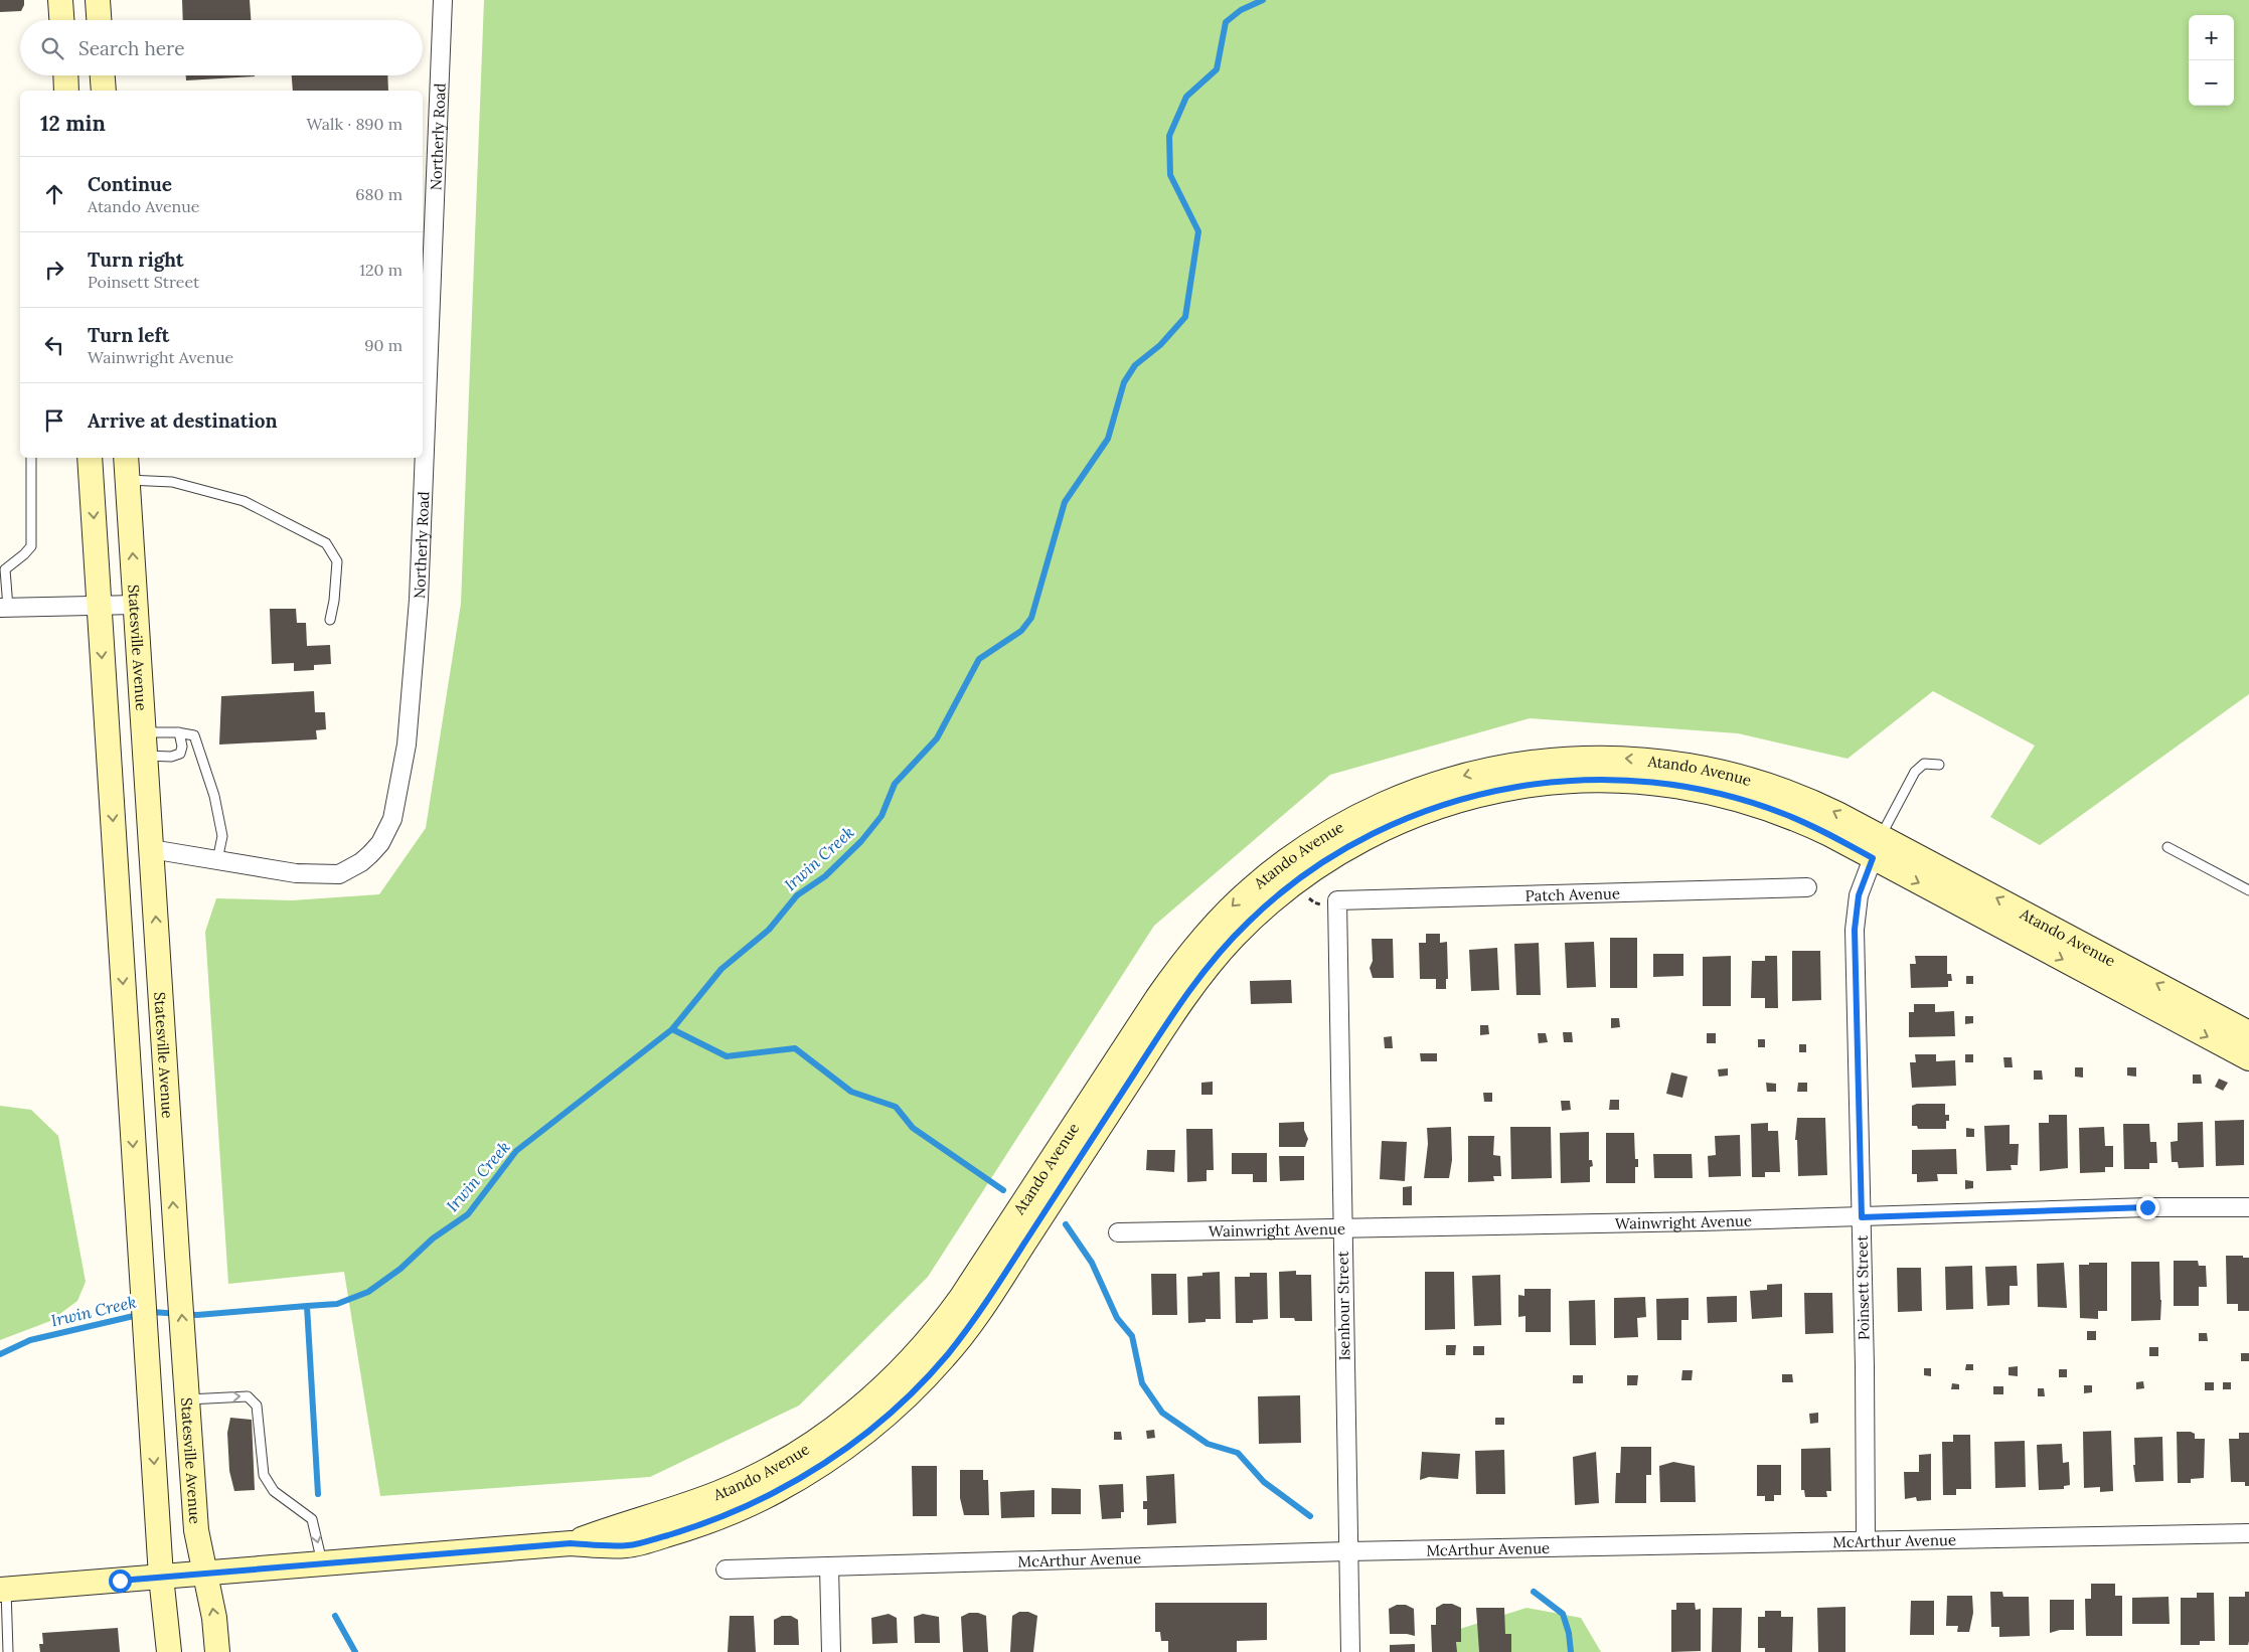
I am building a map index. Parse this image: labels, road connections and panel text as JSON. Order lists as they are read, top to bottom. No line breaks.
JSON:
{"streets":{"main road":["Statesville Avenue","Atando Avenue"],"street":["Northerly Road","Patch Avenue","Wainwright Avenue","Poinsett Street","Isenhour Street","McArthur Avenue"]},"crossings":[["Northerly Road","Statesville Avenue"],["Statesville Avenue","Atando Avenue"],["Atando Avenue","Poinsett Street"],["Patch Avenue","Isenhour Street"],["Wainwright Avenue","Poinsett Street"],["Wainwright Avenue","Isenhour Street"],["Poinsett Street","McArthur Avenue"],["Isenhour Street","McArthur Avenue"]],"water":["Irwin Creek"],"page":{"map_buttons":["+","−"],"search":"Search here","heading":["12 min","Walk · 890 m"],"list":[["Continue","Atando Avenue","680 m"],["Turn right","Poinsett Street","120 m"],["Turn left","Wainwright Avenue","90 m"],"Arrive at destination"]}}
